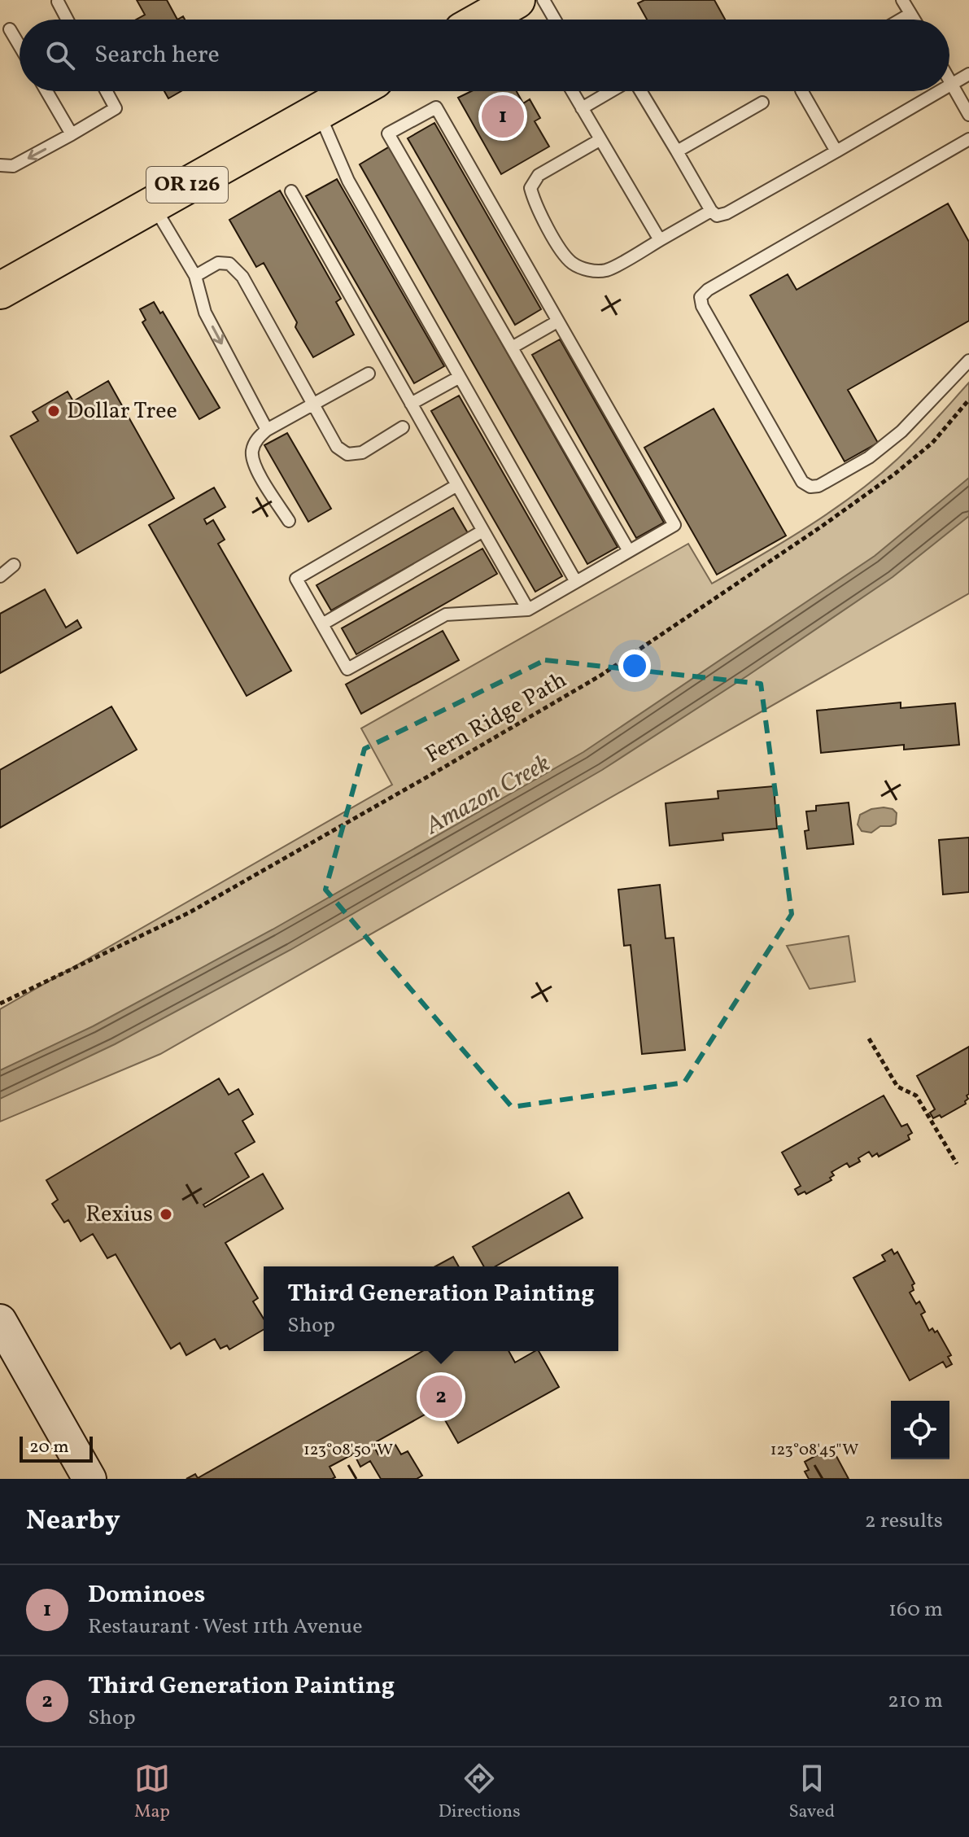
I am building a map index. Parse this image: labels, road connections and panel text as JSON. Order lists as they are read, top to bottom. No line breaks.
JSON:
{"streets":{"main road":["OR 126"],"path":["Fern Ridge Path"]},"water":["Amazon Creek"],"places":["Dollar Tree","Rexius"],"scale_bar":"20 m","page":{"search":"Search here","pins":["1","2"],"popup":["Third Generation Painting","Shop"],"scale":"20 m","heading":["Nearby","2 results"],"list":[{"mark":"1","name":"Dominoes","note":"Restaurant · West 11th Avenue","value":"160 m"},{"mark":"2","name":"Third Generation Painting","note":"Shop","value":"210 m"}],"nav":["Map","Directions","Saved"]},"coordinates":["123°08'50\"W","123°08'45\"W"]}
